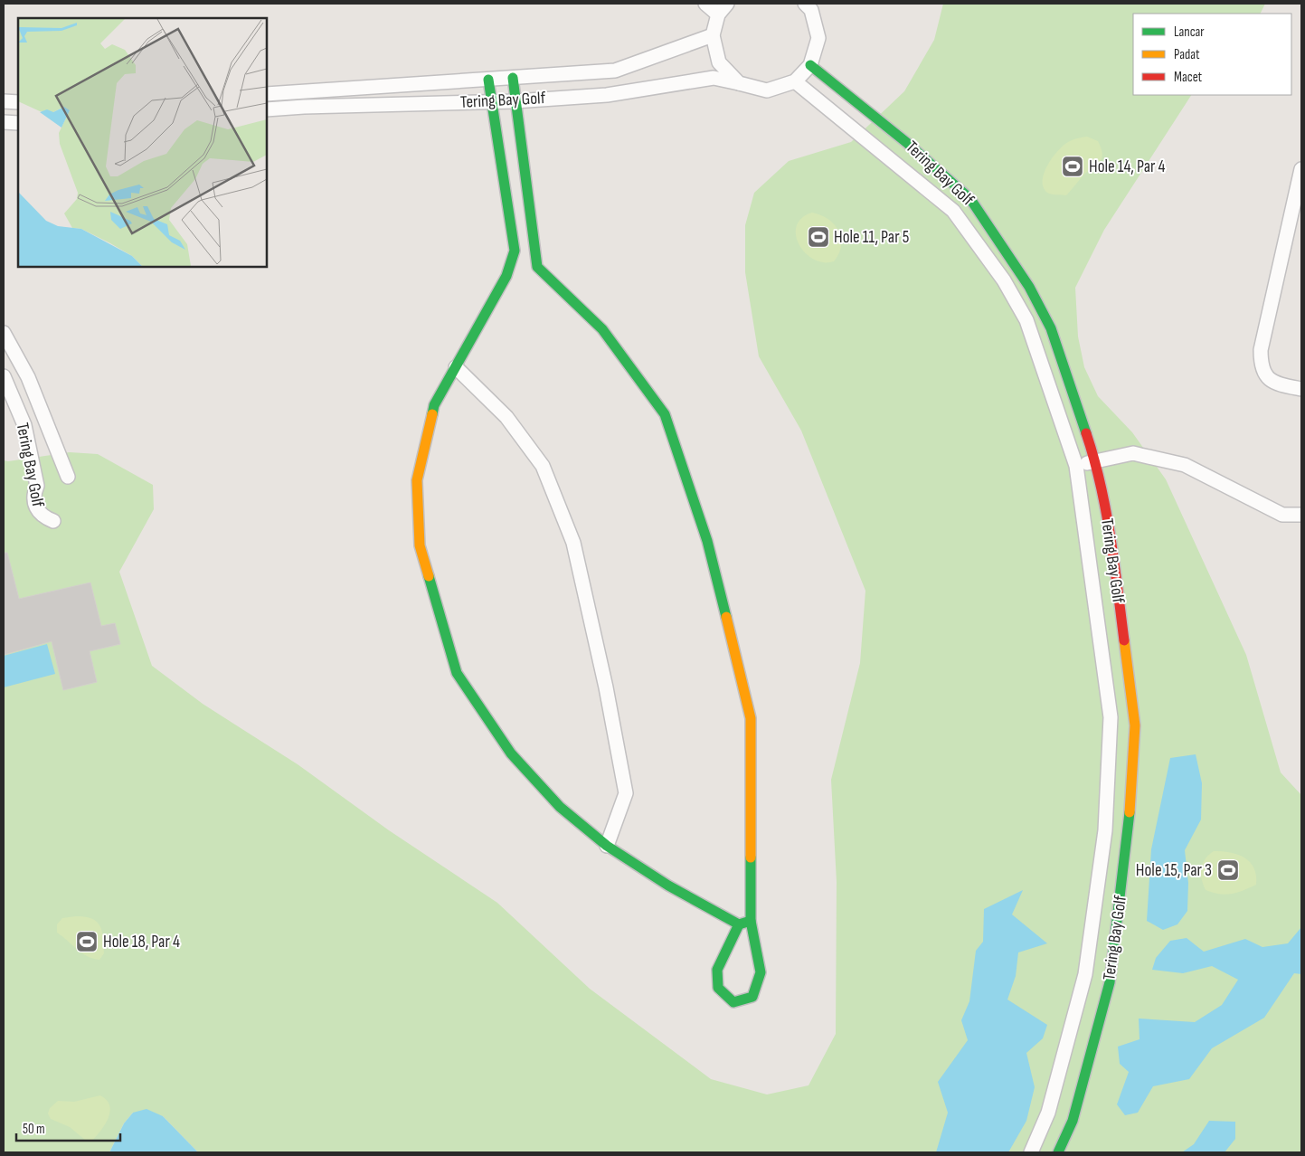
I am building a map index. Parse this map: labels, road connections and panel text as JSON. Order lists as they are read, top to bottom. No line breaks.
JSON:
{"streets":{"street":["Tering Bay Golf"]},"places":{"sports":["Hole 14, Par 4","Hole 11, Par 5","Hole 15, Par 3","Hole 18, Par 4"]},"legend":["Lancar","Padat","Macet"],"scale_bar":"50 m"}
